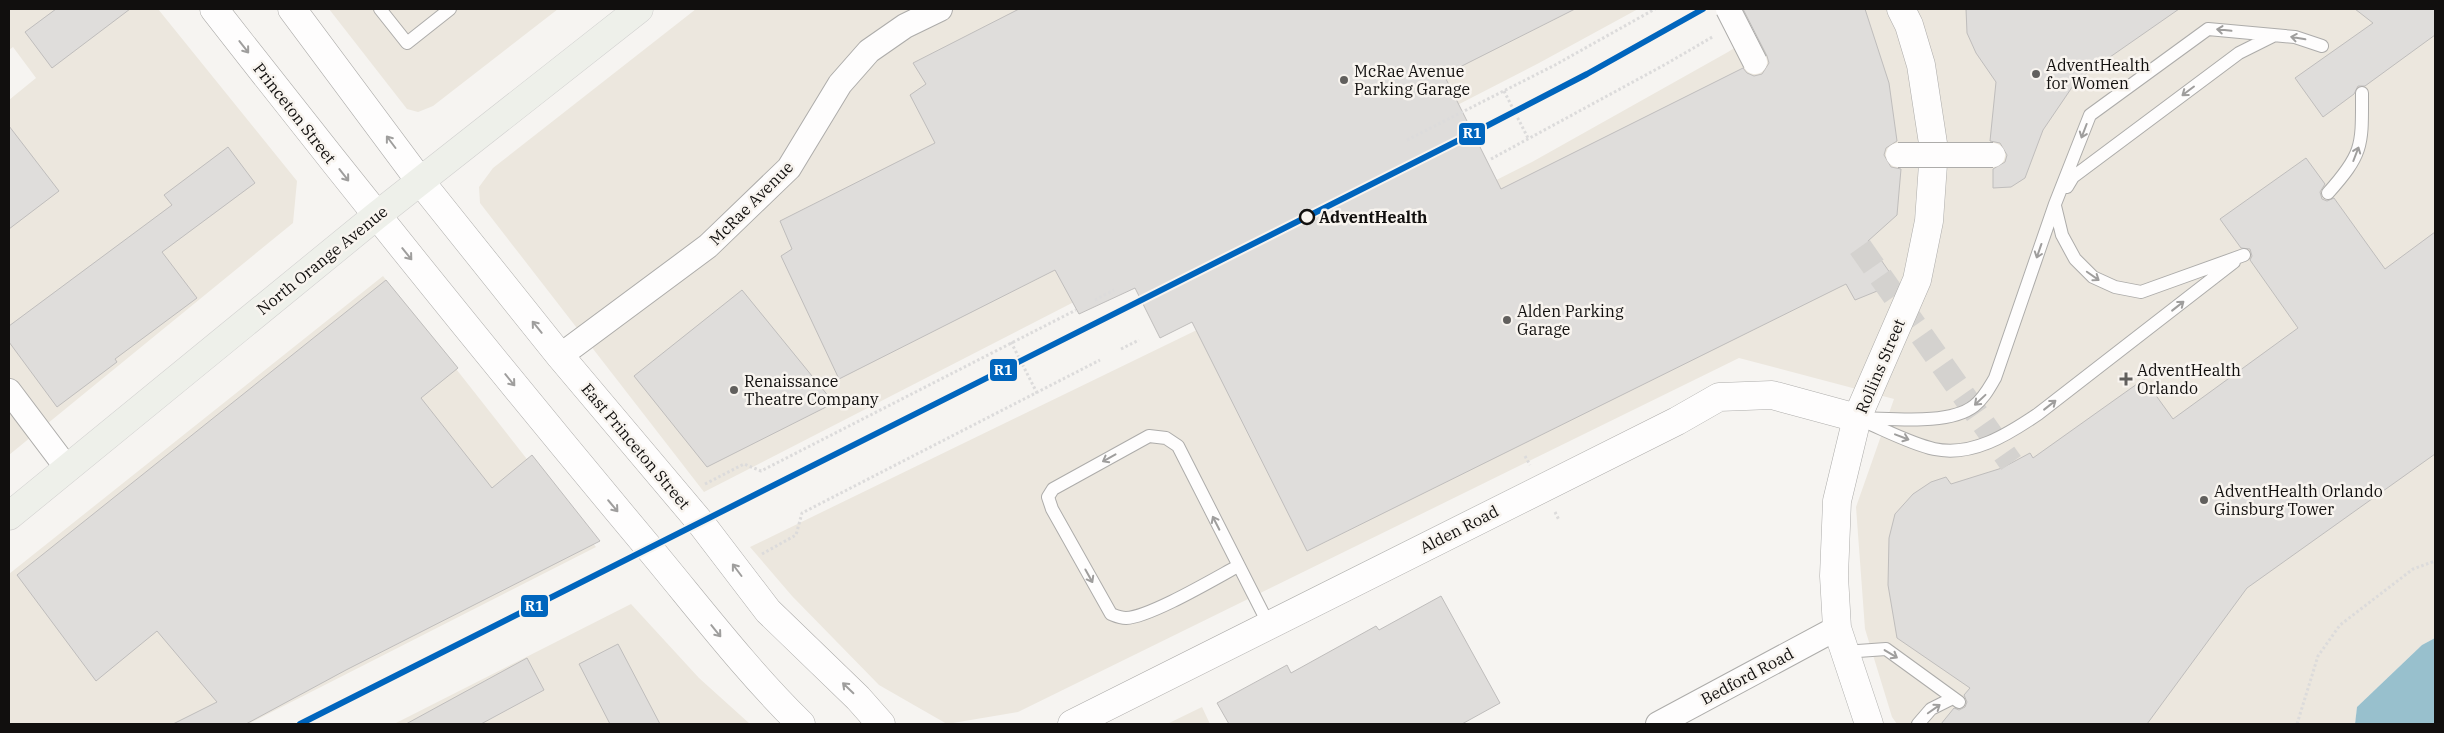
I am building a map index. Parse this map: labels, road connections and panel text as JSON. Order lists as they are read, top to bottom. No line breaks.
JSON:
{"streets":{"main road":["Princeton Street","North Orange Avenue","Rollins Street","East Princeton Street","Alden Road"],"street":["McRae Avenue","Bedford Road"]},"crossings":[["Princeton Street","North Orange Avenue"],["McRae Avenue","East Princeton Street"],["North Orange Avenue","East Princeton Street"],["Rollins Street","Alden Road"],["Rollins Street","Bedford Road"]],"places":{"other":["AdventHealth for Women","McRae Avenue Parking Garage","AdventHealth","Alden Parking Garage","Renaissance Theatre Company","AdventHealth Orlando Ginsburg Tower"],"health":["AdventHealth Orlando"]},"lines":["transit line R1"]}
